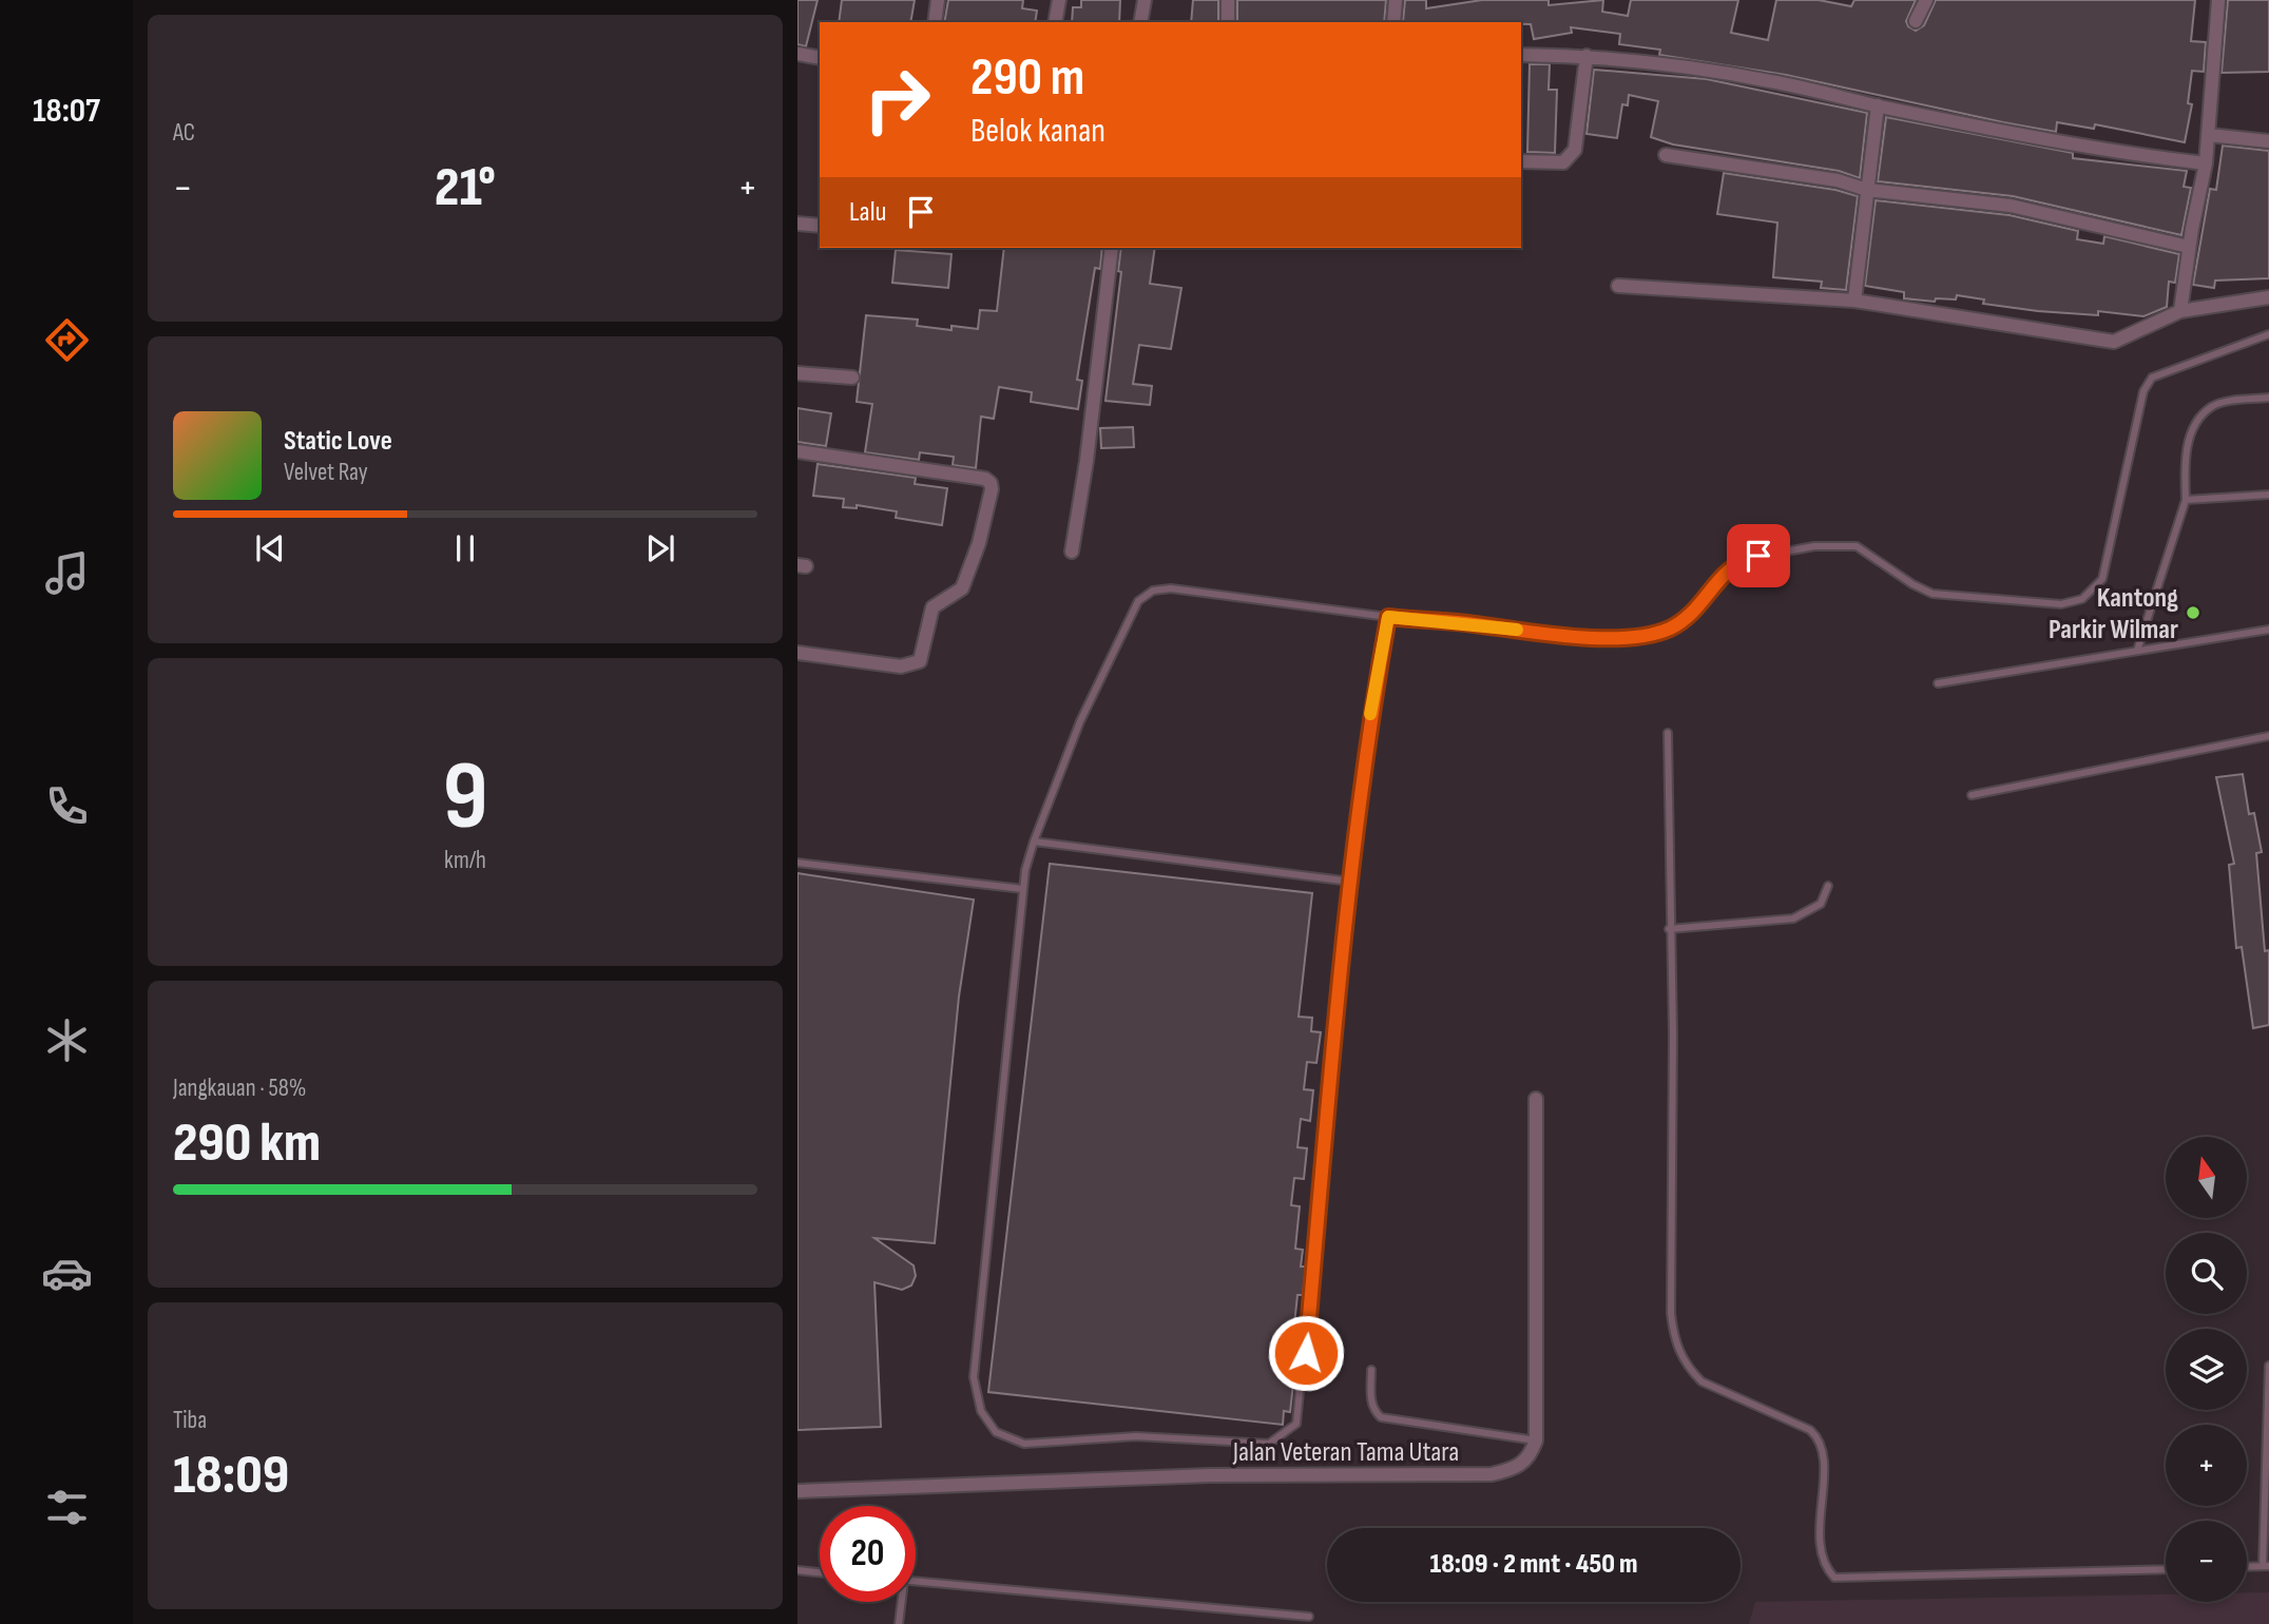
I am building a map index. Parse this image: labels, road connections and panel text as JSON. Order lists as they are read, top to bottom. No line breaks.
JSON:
{"streets":{"street":["Jalan Veteran Tama Utara"]},"places":["Kantong Parkir Wilmar"],"north":"top","page":{"tabs":"18:07","tile":["AC",["9","km/h"],["Jangkauan · 58%","290 km"],["Tiba","18:09"]],"turn":["290 m","Belok kanan"],"heat":["−","21°","+"],"then":"Lalu","song":["Static Love","Velvet Ray"],"map_buttons":["+","−"],"limit":"20","trip":"18:09 · 2 mnt · 450 m"}}
